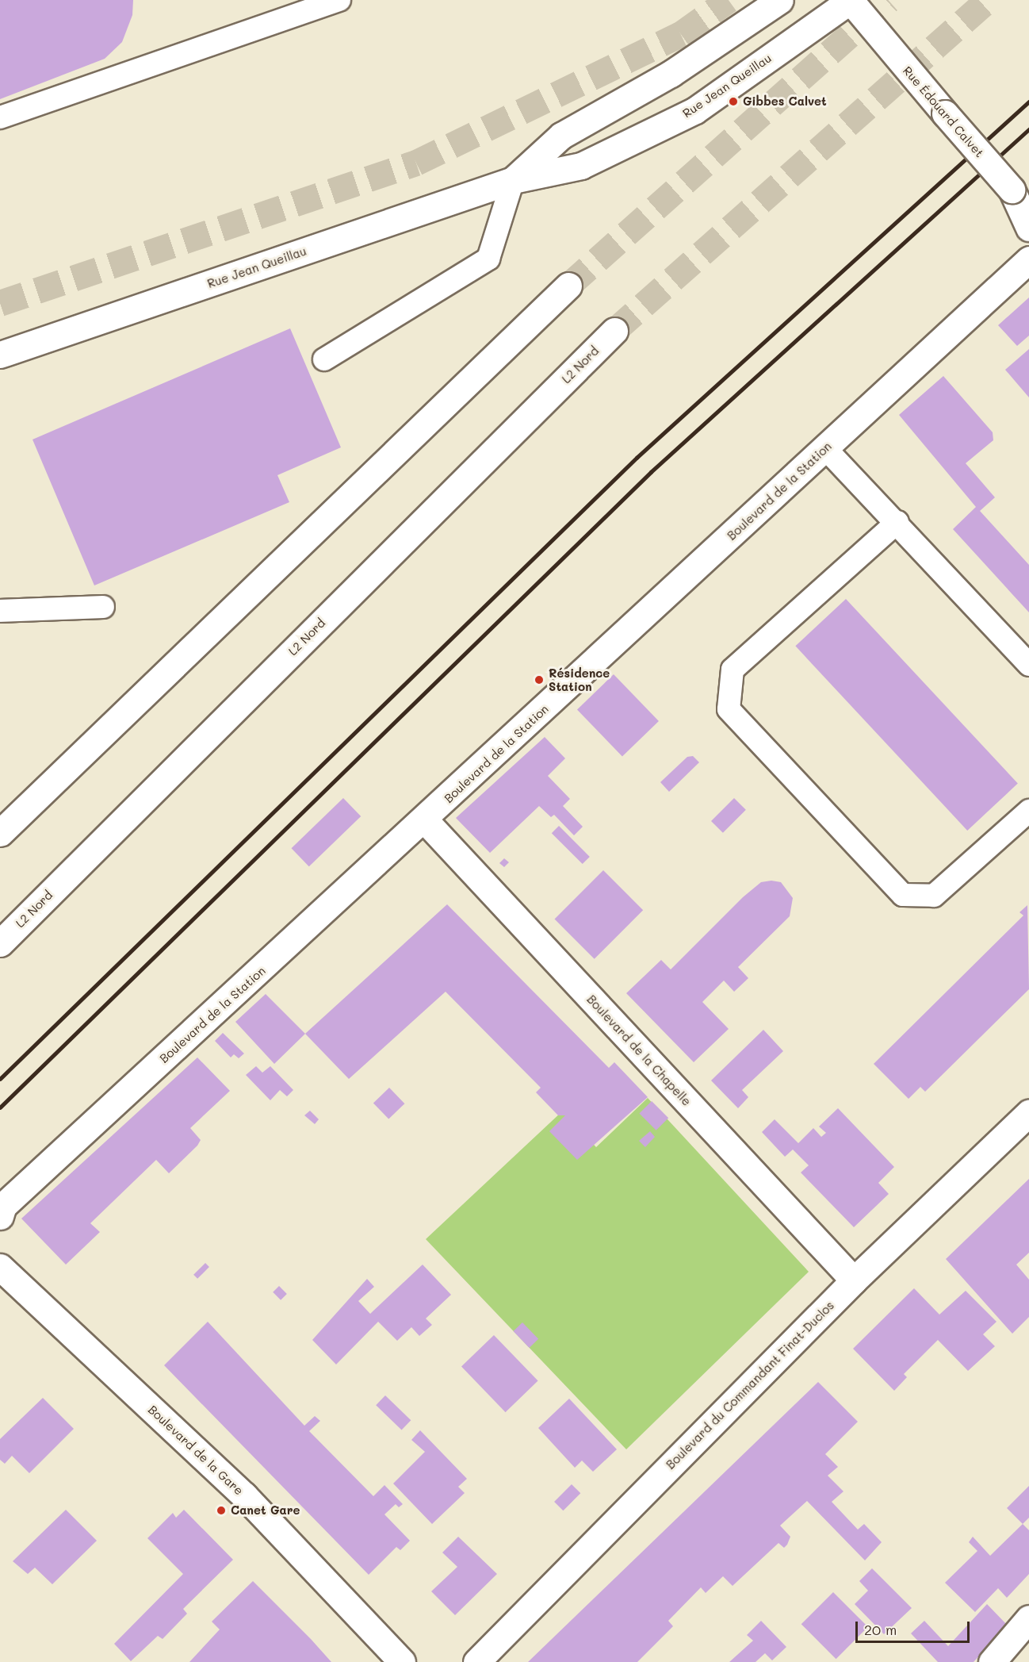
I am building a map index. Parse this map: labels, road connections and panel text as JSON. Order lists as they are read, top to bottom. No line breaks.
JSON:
{"streets":{"main road":["Rue Jean Queillau","Rue Édouard Calvet","L2 Nord","Boulevard de la Station","Boulevard de la Chapelle","Boulevard du Commandant Finat-Duclos","Boulevard de la Gare"]},"crossings":[["Rue Jean Queillau","Rue Édouard Calvet"],["Boulevard de la Station","Boulevard de la Chapelle"],["Boulevard de la Chapelle","Boulevard du Commandant Finat-Duclos"]],"places":["Gibbes Calvet","Résidence Station","Canet Gare"],"scale_bar":"20 m"}
